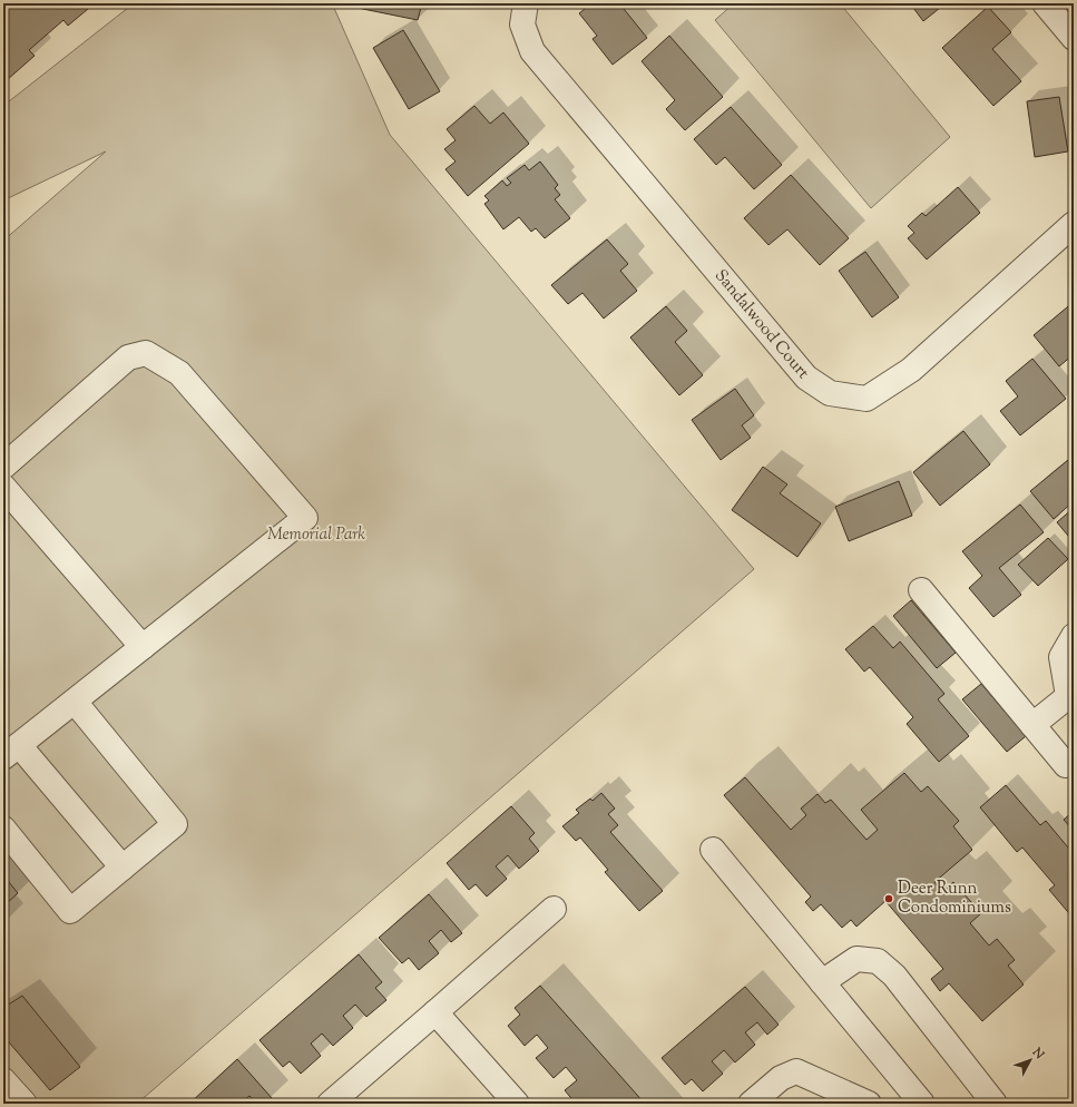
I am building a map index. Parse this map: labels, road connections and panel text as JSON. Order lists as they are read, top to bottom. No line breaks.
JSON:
{"streets":{"street":["Sandalwood Court"]},"parks":["Memorial Park"],"places":["Deer Runn Condominiums"],"north":"top right"}
